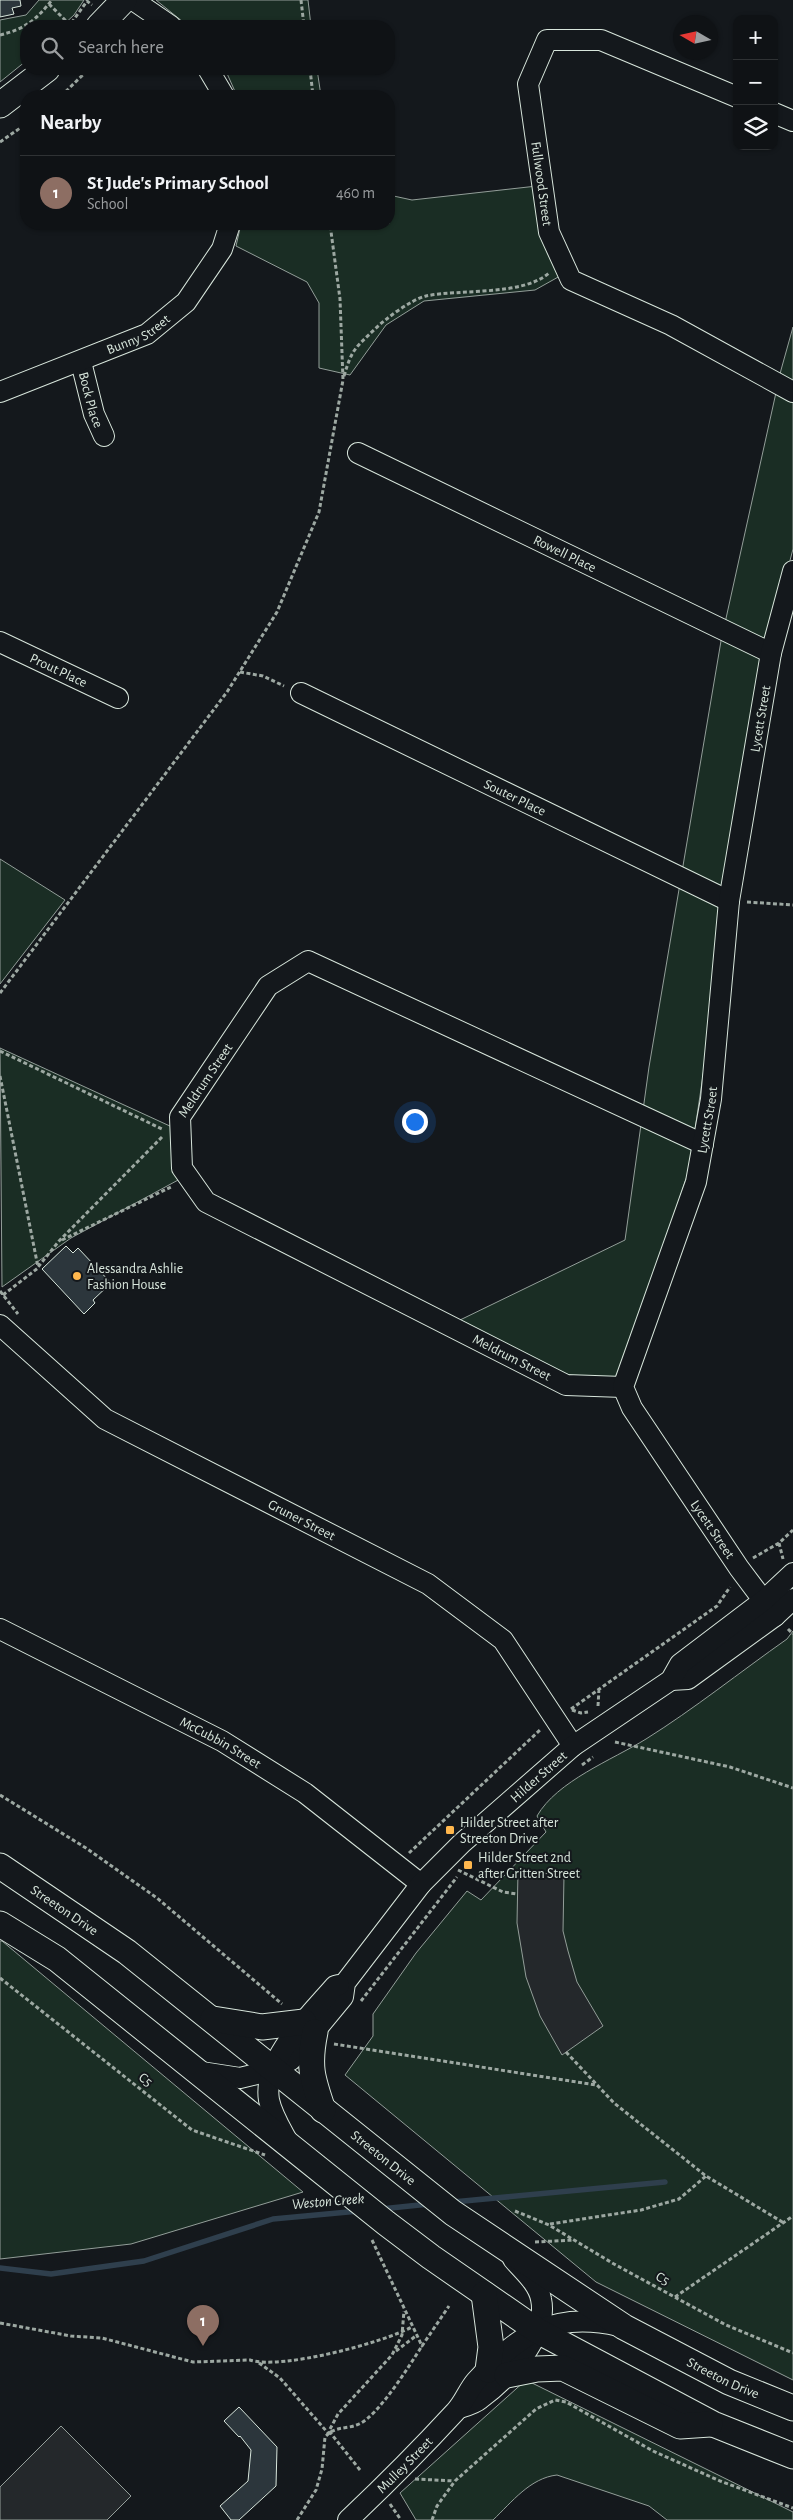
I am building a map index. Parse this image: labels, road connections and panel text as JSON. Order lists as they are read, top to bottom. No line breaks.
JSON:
{"streets":{"main road":["Streeton Drive"],"street":["Fullwood Street","Bunny Street","Bock Place","Rowell Place","Prout Place","Lycett Street","Souter Place","Meldrum Street","Gruner Street","McCubbin Street","Hilder Street","Mulley Street"],"path":["C5"]},"crossings":[["Bunny Street","Bock Place"],["Rowell Place","Lycett Street"],["Lycett Street","Souter Place"],["Lycett Street","Meldrum Street"],["Lycett Street","Hilder Street"],["Gruner Street","Hilder Street"],["McCubbin Street","Hilder Street"],["Hilder Street","Streeton Drive"],["Hilder Street","C5"],["Streeton Drive","Mulley Street"]],"water":["Weston Creek"],"places":{"other":["Alessandra Ashlie Fashion House"],"transit":["Hilder Street after Streeton Drive","Hilder Street 2nd after Gritten Street"]},"north":"left","page":{"map_buttons":["+","−"],"search":"Search here","heading":"Nearby","list":[{"mark":"1","name":"St Jude's Primary School","note":"School","value":"460 m"}],"pins":"1"}}
